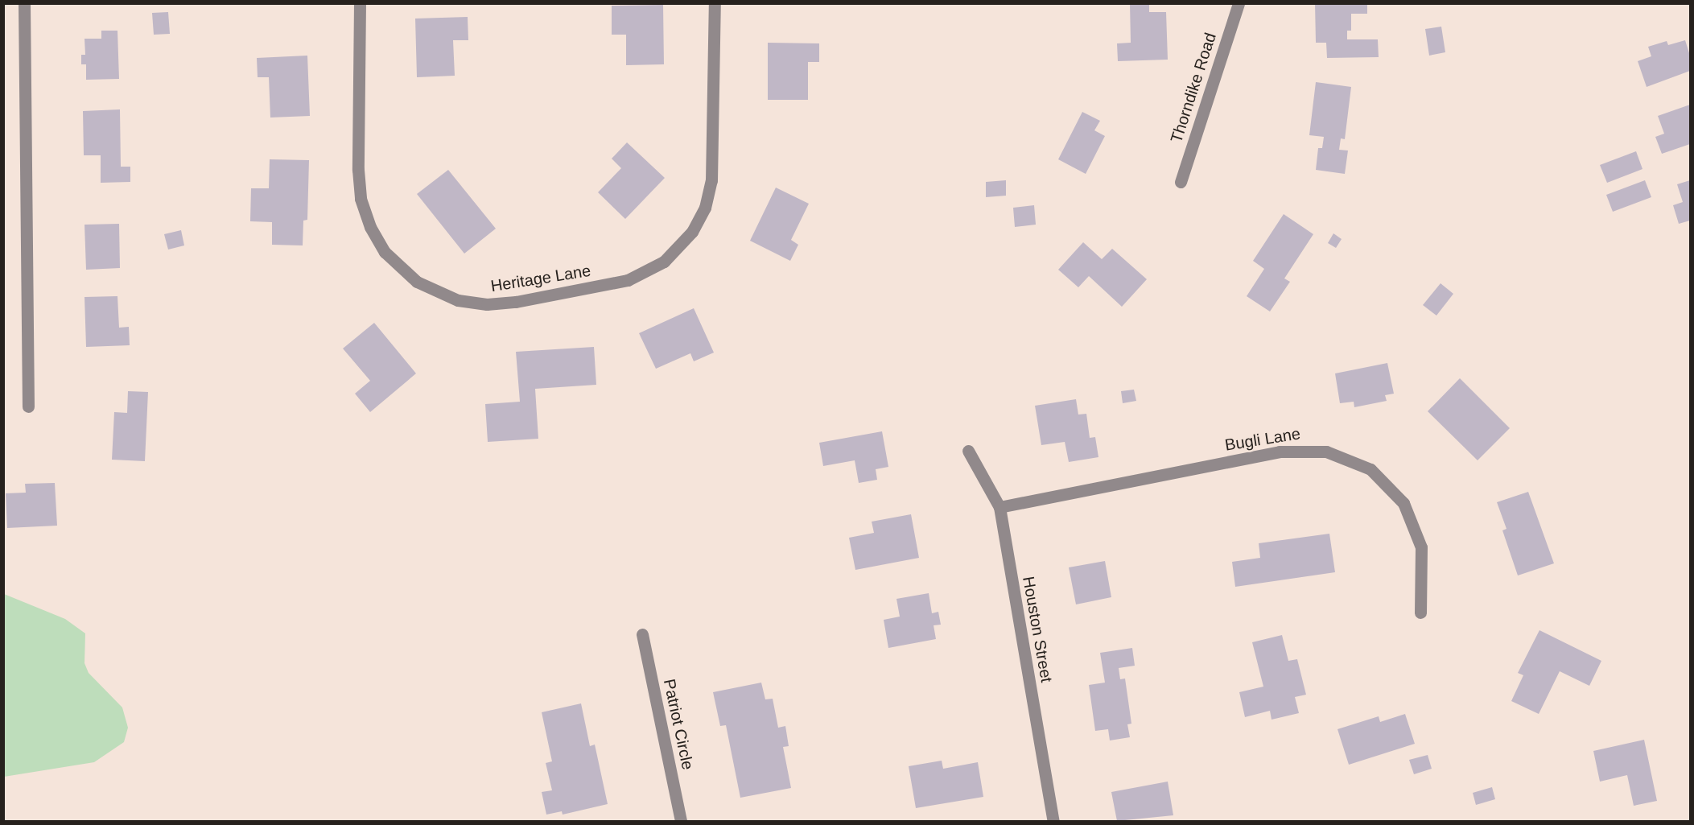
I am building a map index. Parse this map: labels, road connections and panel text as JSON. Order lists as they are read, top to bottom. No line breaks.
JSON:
{"streets":{"street":["Thorndike Road","Heritage Lane","Bugli Lane","Houston Street","Patriot Circle"]},"crossings":[["Bugli Lane","Houston Street"]]}
